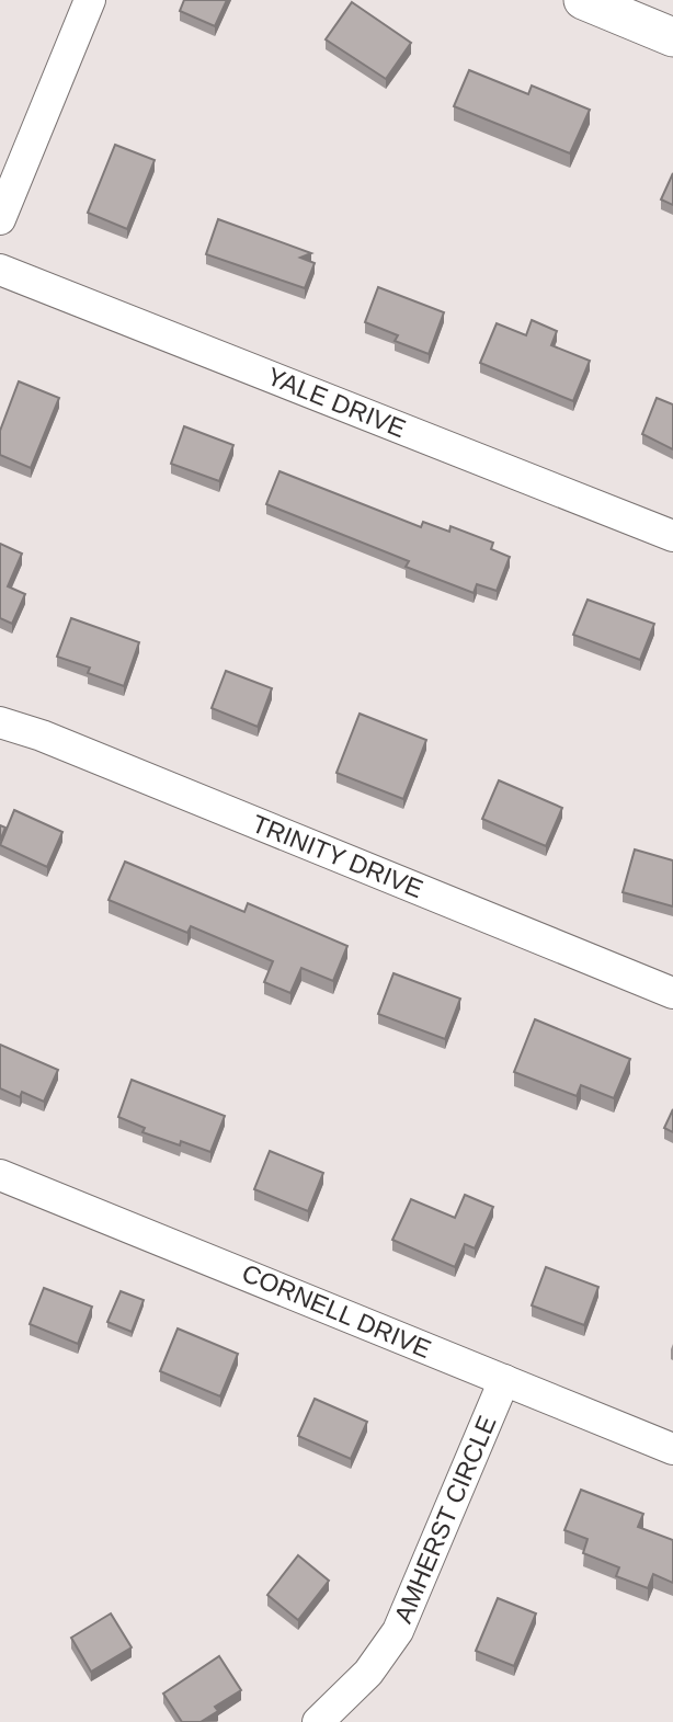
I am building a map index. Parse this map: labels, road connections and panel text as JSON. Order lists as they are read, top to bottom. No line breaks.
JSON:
{"streets":{"street":["YALE DRIVE","TRINITY DRIVE","CORNELL DRIVE","AMHERST CIRCLE"]},"crossings":[["CORNELL DRIVE","AMHERST CIRCLE"]]}
